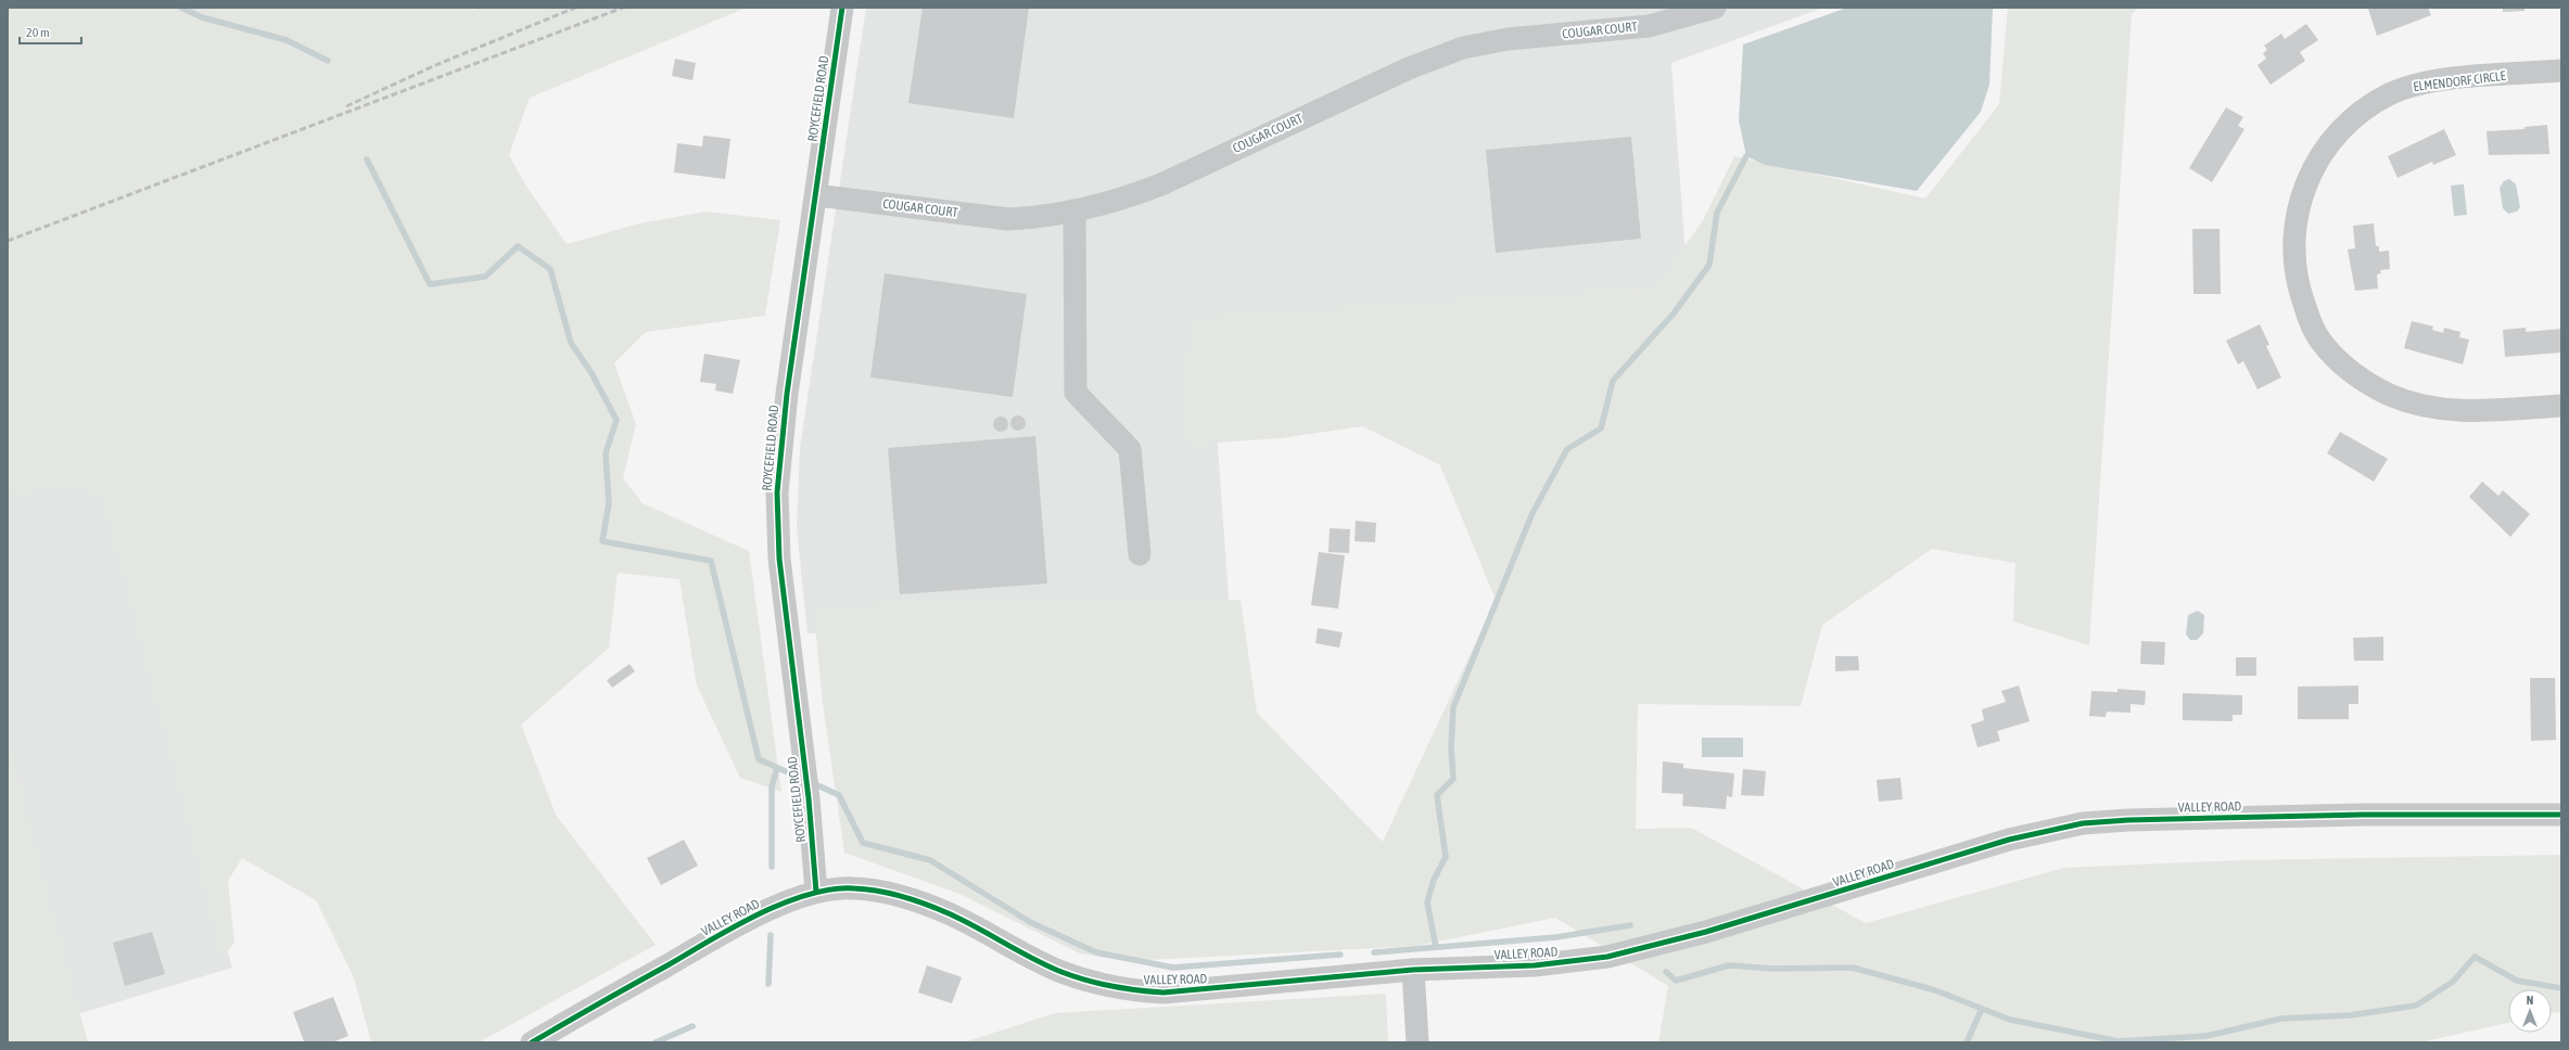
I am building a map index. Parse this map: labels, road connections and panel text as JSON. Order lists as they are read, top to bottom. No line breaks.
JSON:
{"streets":{"street":["COUGAR COURT","ELMENDORF CIRCLE","ROYCEFIELD ROAD","VALLEY ROAD"]},"crossings":[["COUGAR COURT","ROYCEFIELD ROAD"],["ROYCEFIELD ROAD","VALLEY ROAD"]],"scale_bar":"20 m","north":"top"}
